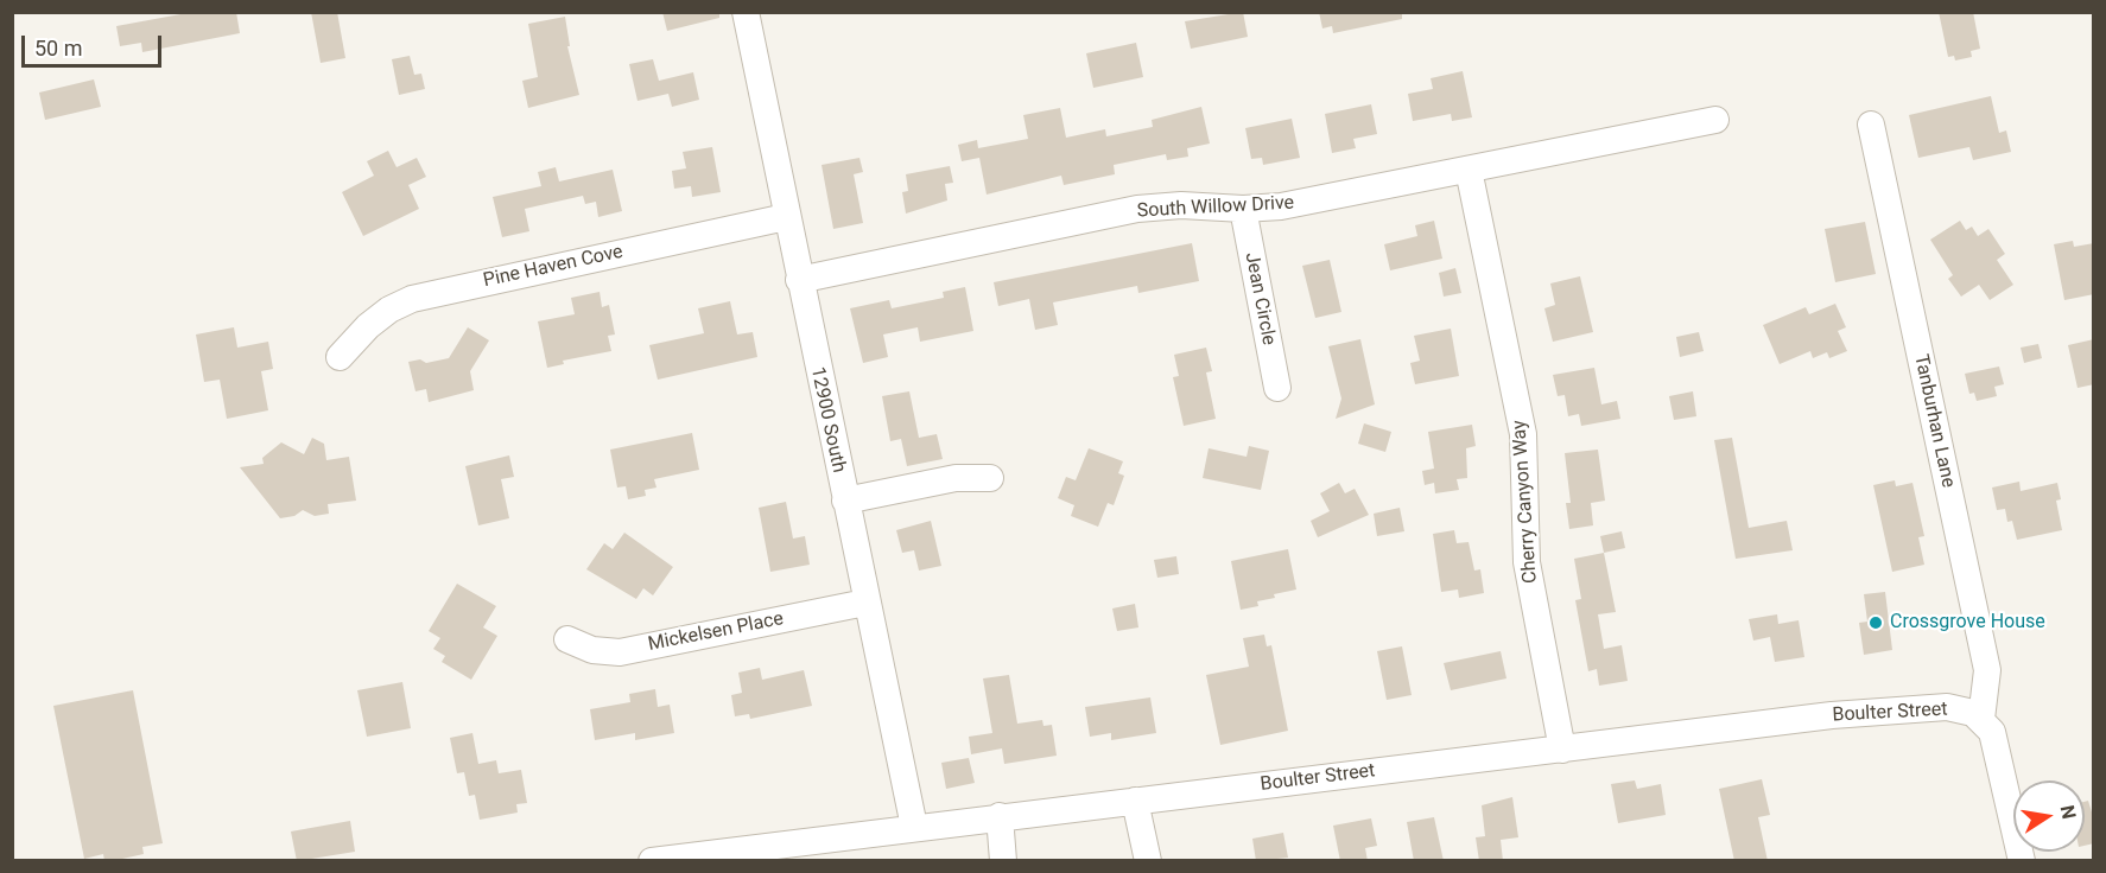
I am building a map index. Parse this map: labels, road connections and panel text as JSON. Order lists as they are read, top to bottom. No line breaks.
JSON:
{"streets":{"street":["South Willow Drive","Pine Haven Cove","Jean Circle","12900 South","Tanburhan Lane","Cherry Canyon Way","Mickelsen Place","Boulter Street"]},"crossings":[["South Willow Drive","Jean Circle"],["South Willow Drive","12900 South"],["South Willow Drive","Cherry Canyon Way"],["Pine Haven Cove","12900 South"],["12900 South","Mickelsen Place"],["12900 South","Boulter Street"],["Tanburhan Lane","Boulter Street"],["Cherry Canyon Way","Boulter Street"]],"places":["Crossgrove House"],"scale_bar":"50 m","north":"right"}
